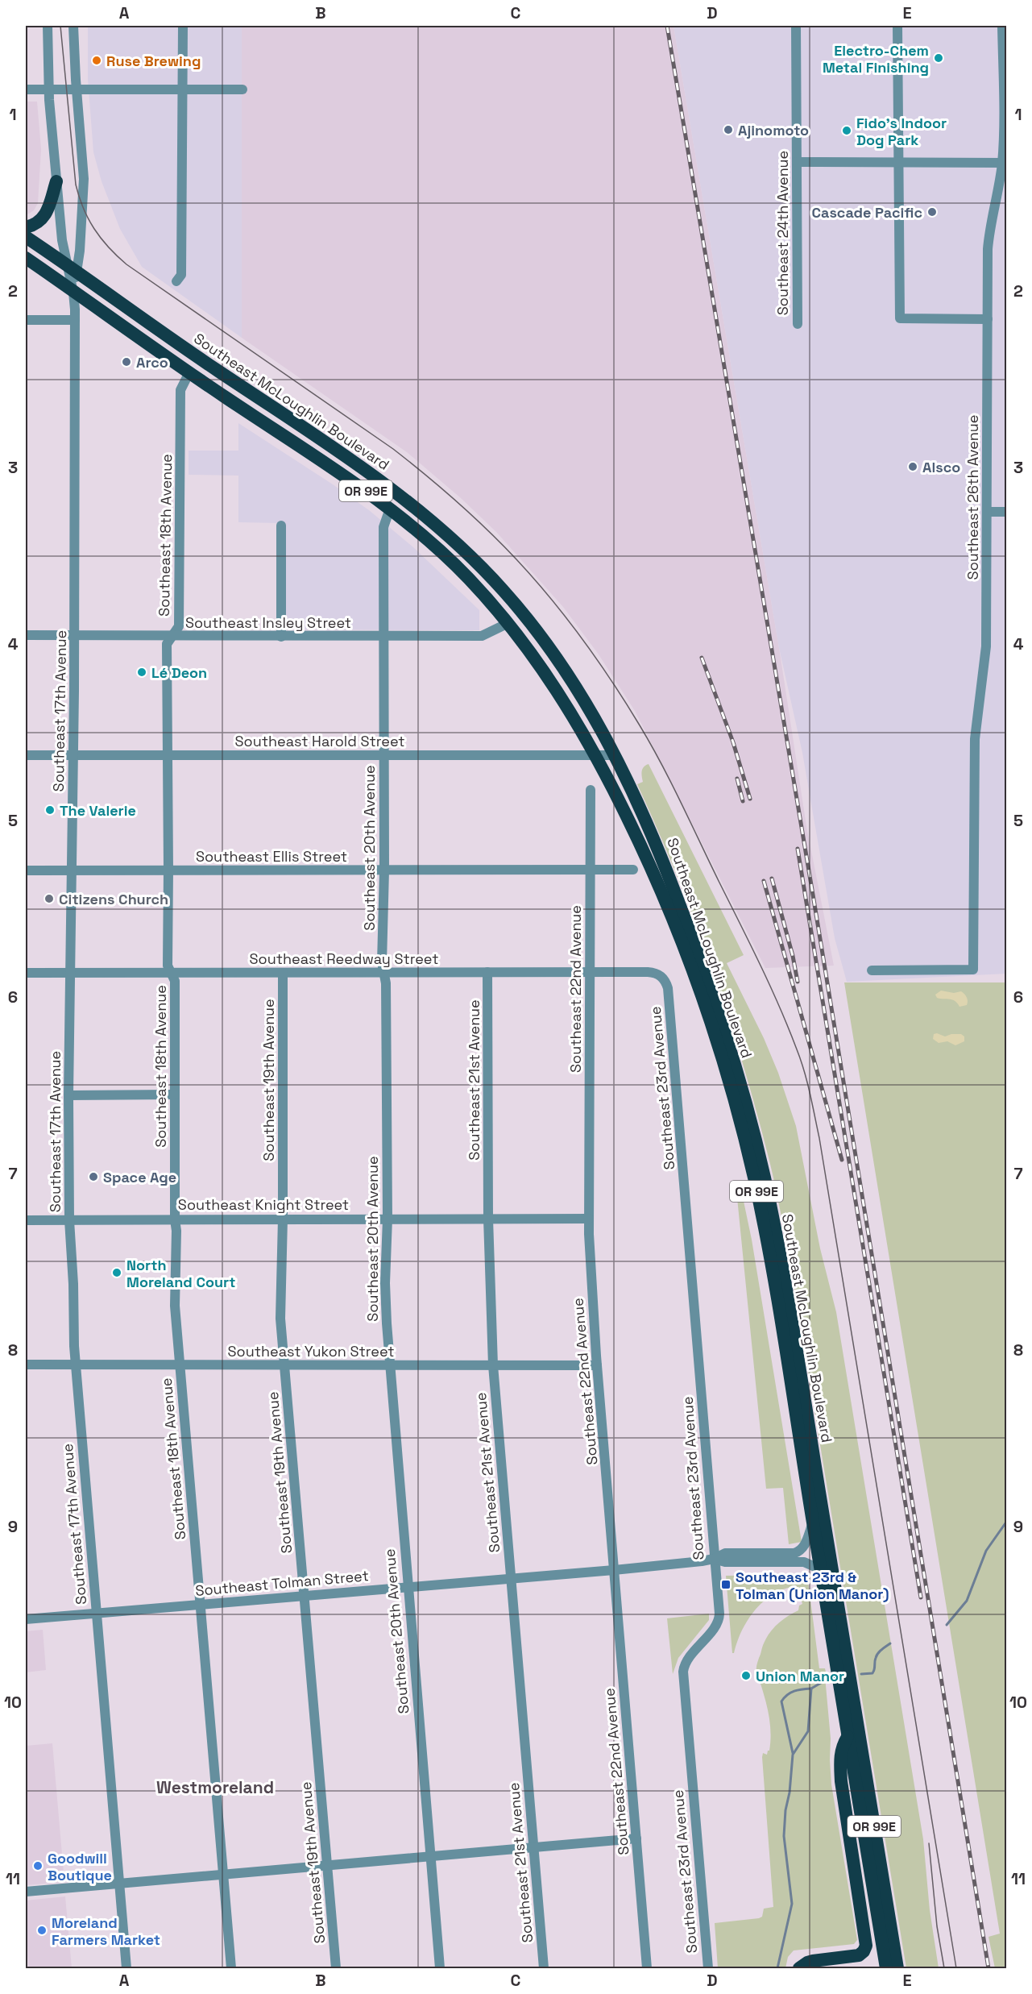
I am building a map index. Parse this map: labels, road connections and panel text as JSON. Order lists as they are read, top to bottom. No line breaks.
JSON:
{"streets":{"highway":["Southeast McLoughlin Boulevard","OR 99E"],"street":["Southeast 24th Avenue","Southeast 26th Avenue","Southeast 18th Avenue","Southeast Insley Street","Southeast 17th Avenue","Southeast Harold Street","Southeast 20th Avenue","Southeast Ellis Street","Southeast Reedway Street","Southeast 22nd Avenue","Southeast 19th Avenue","Southeast 21st Avenue","Southeast 23rd Avenue","Southeast Knight Street","Southeast Yukon Street","Southeast Tolman Street"]},"crossings":[["Southeast McLoughlin Boulevard","Southeast 18th Avenue"],["Southeast McLoughlin Boulevard","Southeast Insley Street"],["Southeast McLoughlin Boulevard","Southeast 17th Avenue"],["Southeast McLoughlin Boulevard","Southeast Harold Street"],["Southeast McLoughlin Boulevard","Southeast 20th Avenue"],["Southeast McLoughlin Boulevard","Southeast Tolman Street"],["Southeast 18th Avenue","Southeast Insley Street"],["Southeast 18th Avenue","Southeast Harold Street"],["Southeast 18th Avenue","Southeast Ellis Street"],["Southeast 18th Avenue","Southeast Reedway Street"],["Southeast 18th Avenue","Southeast Knight Street"],["Southeast 18th Avenue","Southeast Yukon Street"],["Southeast 18th Avenue","Southeast Tolman Street"],["Southeast Insley Street","Southeast 17th Avenue"],["Southeast Insley Street","Southeast 20th Avenue"],["Southeast 17th Avenue","Southeast Harold Street"],["Southeast 17th Avenue","Southeast Ellis Street"],["Southeast 17th Avenue","Southeast Reedway Street"],["Southeast 17th Avenue","Southeast Knight Street"],["Southeast 17th Avenue","Southeast Yukon Street"],["Southeast 17th Avenue","Southeast Tolman Street"],["Southeast Harold Street","Southeast 20th Avenue"],["Southeast 20th Avenue","Southeast Ellis Street"],["Southeast 20th Avenue","Southeast Reedway Street"],["Southeast 20th Avenue","Southeast Knight Street"],["Southeast 20th Avenue","Southeast Yukon Street"],["Southeast 20th Avenue","Southeast Tolman Street"],["Southeast Ellis Street","Southeast 22nd Avenue"],["Southeast Reedway Street","Southeast 22nd Avenue"],["Southeast Reedway Street","Southeast 19th Avenue"],["Southeast Reedway Street","Southeast 21st Avenue"],["Southeast Reedway Street","Southeast 23rd Avenue"],["Southeast 22nd Avenue","Southeast Knight Street"],["Southeast 22nd Avenue","Southeast Yukon Street"],["Southeast 22nd Avenue","Southeast Tolman Street"],["Southeast 19th Avenue","Southeast Knight Street"],["Southeast 19th Avenue","Southeast Yukon Street"],["Southeast 19th Avenue","Southeast Tolman Street"],["Southeast 21st Avenue","Southeast Knight Street"],["Southeast 21st Avenue","Southeast Yukon Street"],["Southeast 21st Avenue","Southeast Tolman Street"],["Southeast 23rd Avenue","Southeast Tolman Street"]],"districts":["Westmoreland"],"places":{"other":["Electro-Chem Metal Finishing","Ruse Brewing","Ajinomoto","Fido's Indoor Dog Park","Cascade Pacific","Arco","Alsco","Lé Deon","The Valerie","Citizens Church","Space Age","North Moreland Court","Union Manor","Goodwill Boutique","Moreland Farmers Market"],"transit":["Southeast 23rd & Tolman (Union Manor)"]},"grid":{"columns":["A","B","C","D","E"],"rows":["1","2","3","4","5","6","7","8","9","10","11"]}}
